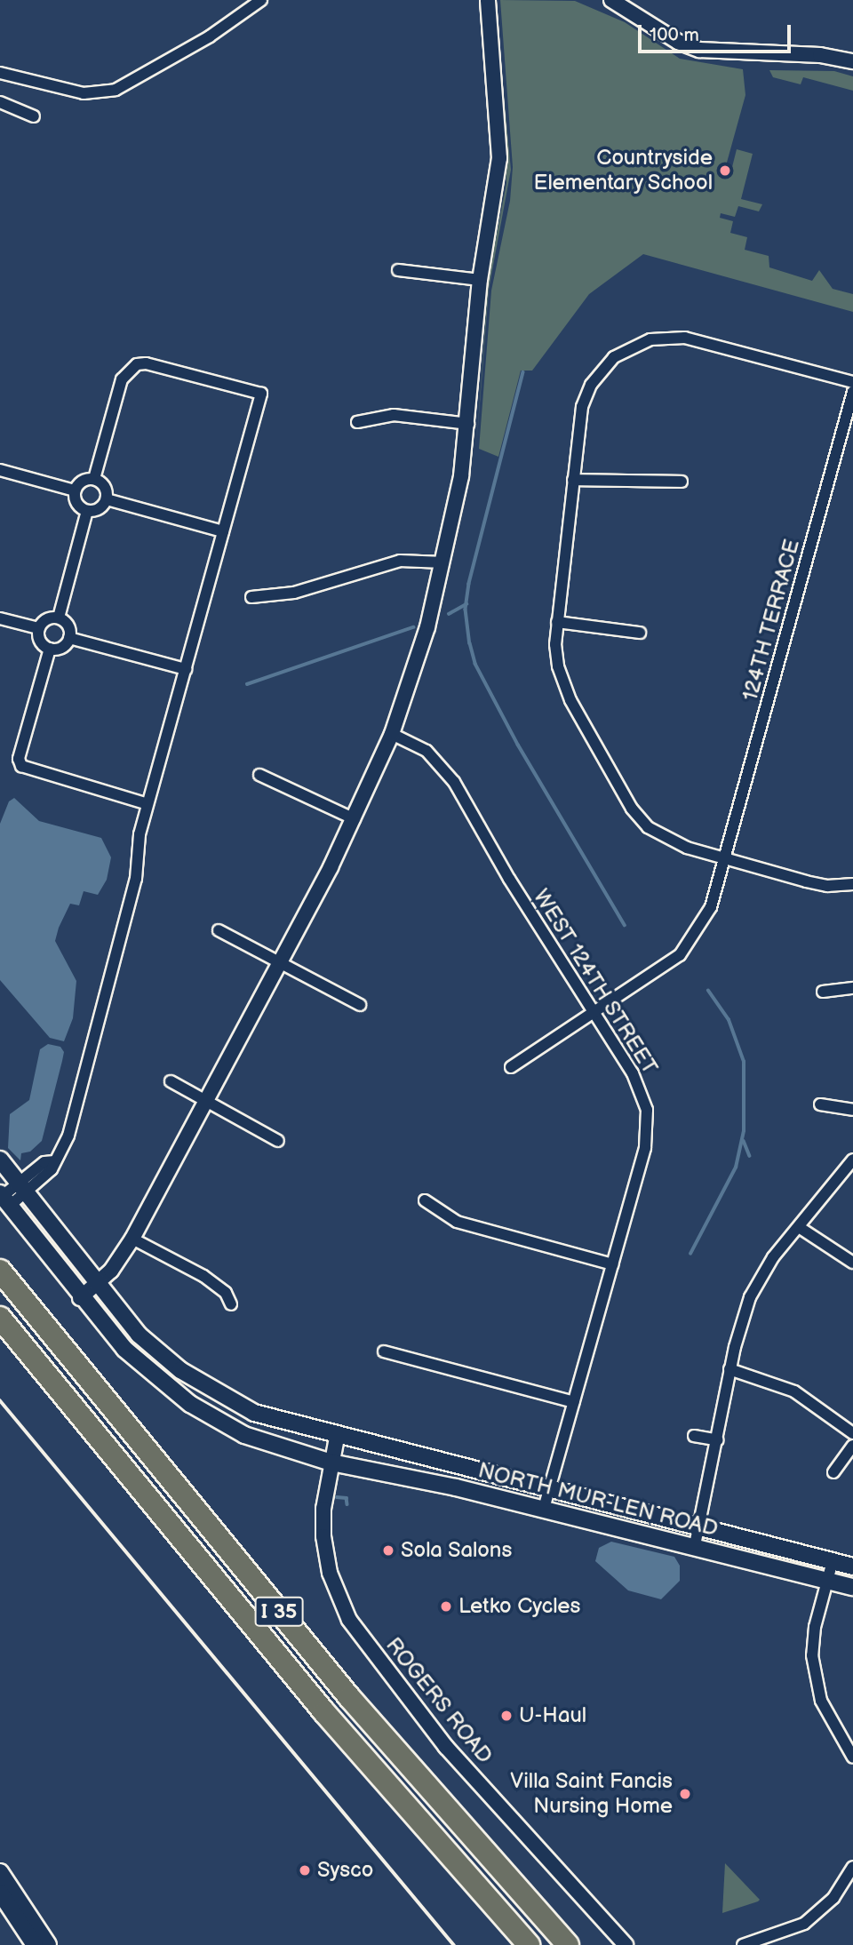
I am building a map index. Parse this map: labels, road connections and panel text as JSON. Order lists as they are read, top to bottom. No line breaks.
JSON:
{"streets":{"highway":["I 35"],"main road":["NORTH MUR-LEN ROAD"],"street":["124TH TERRACE","WEST 124TH STREET","ROGERS ROAD"]},"crossings":[["124TH TERRACE","WEST 124TH STREET"],["WEST 124TH STREET","NORTH MUR-LEN ROAD"],["NORTH MUR-LEN ROAD","ROGERS ROAD"]],"places":["Countryside Elementary School","Sola Salons","Letko Cycles","U-Haul","Villa Saint Fancis Nursing Home","Sysco"],"scale_bar":"100 m"}
